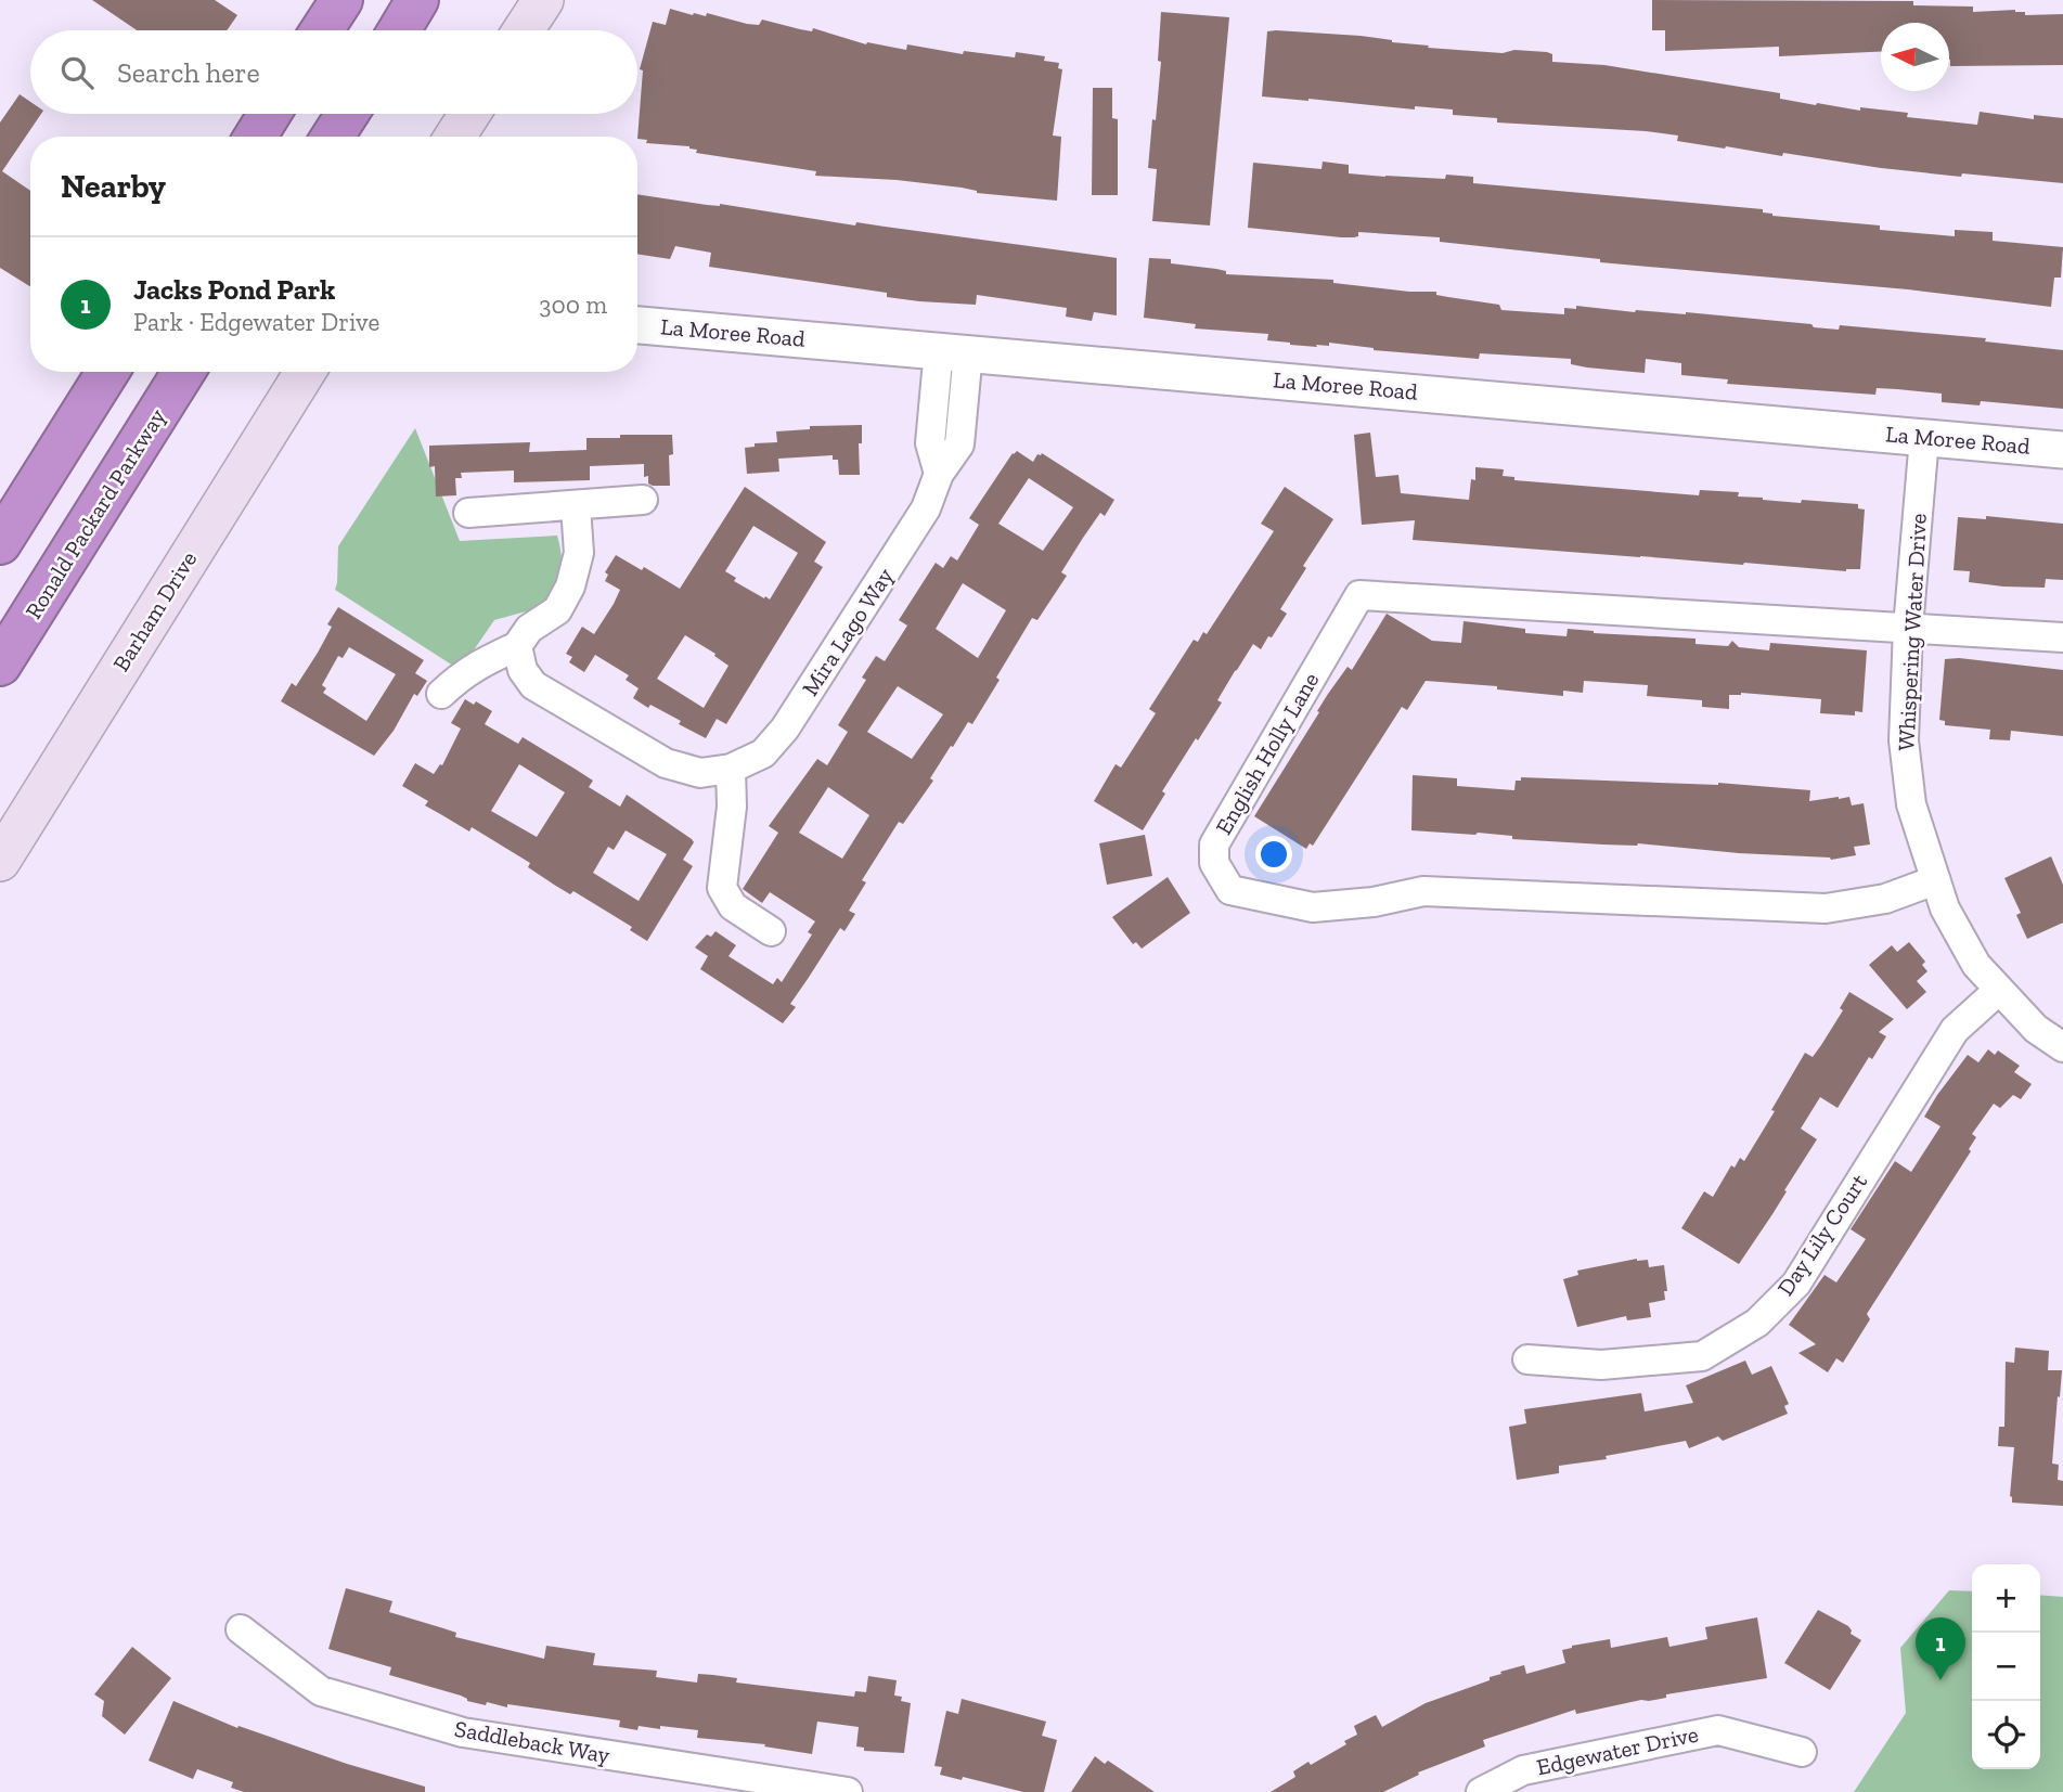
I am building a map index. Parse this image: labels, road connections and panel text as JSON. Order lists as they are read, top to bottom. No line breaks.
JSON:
{"streets":{"highway":["Ronald Packard Parkway"],"main road":["Barham Drive"],"street":["La Moree Road","Mira Lago Way","Whispering Water Drive","English Holly Lane","Day Lily Court","Saddleback Way","Edgewater Drive"]},"crossings":[["La Moree Road","Mira Lago Way"],["La Moree Road","Whispering Water Drive"],["Whispering Water Drive","English Holly Lane"],["Whispering Water Drive","Day Lily Court"]],"north":"left","page":{"search":"Search here","heading":"Nearby","list":[{"mark":"1","name":"Jacks Pond Park","note":"Park · Edgewater Drive","value":"300 m"}],"map_buttons":["+","−"],"pins":"1"}}
